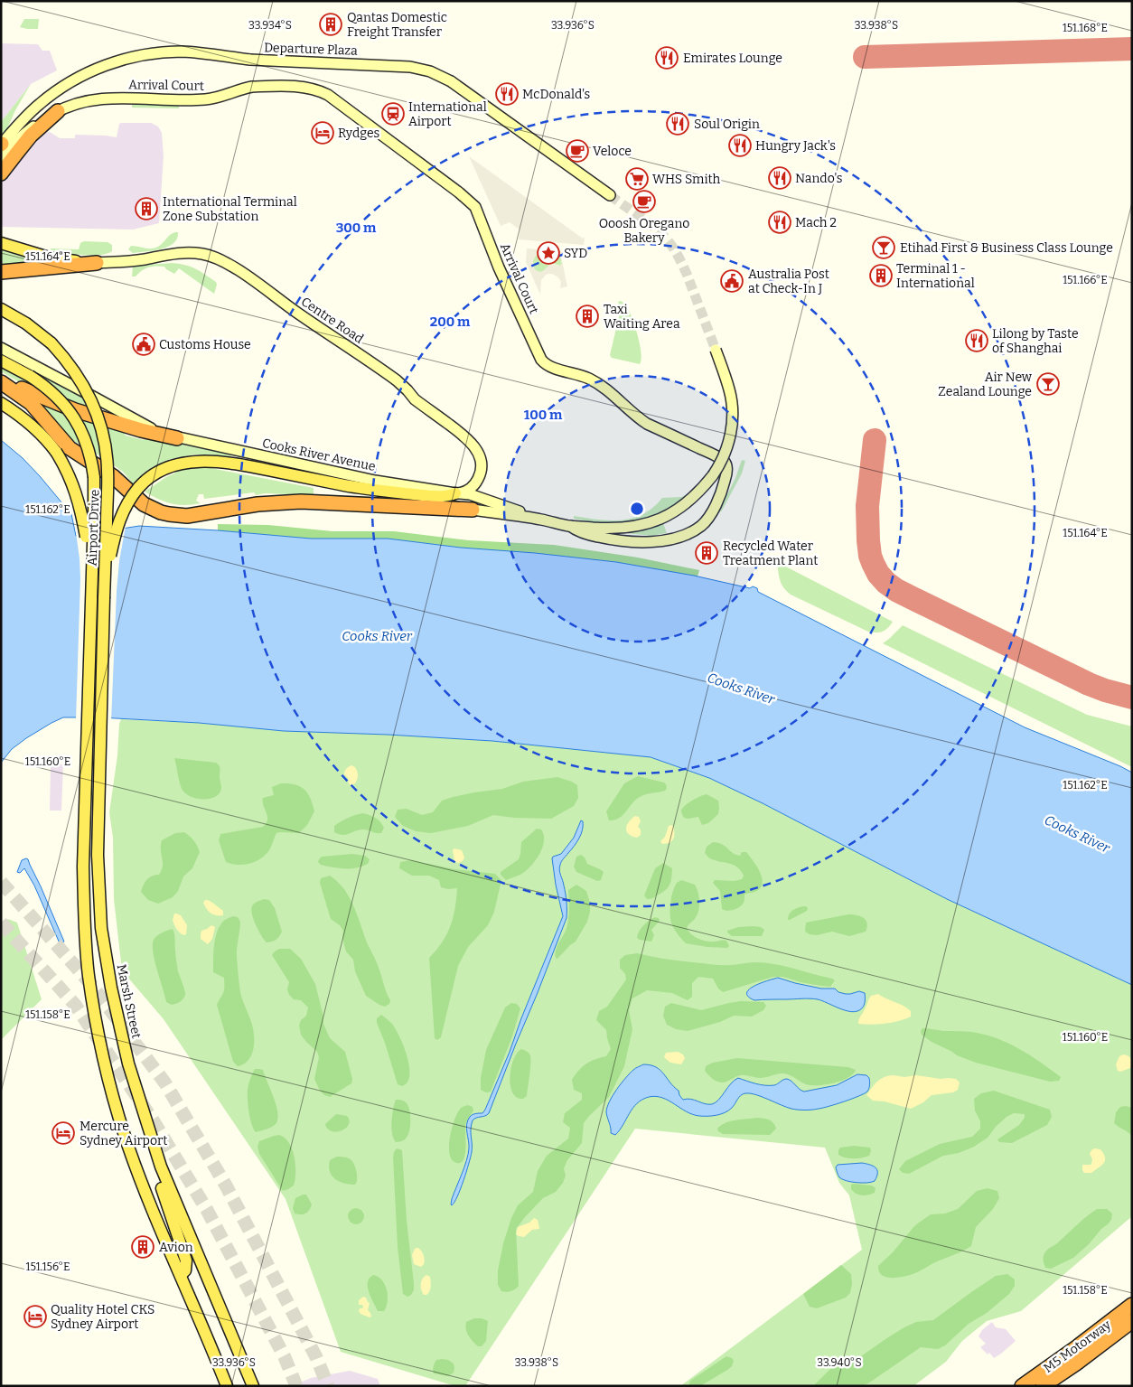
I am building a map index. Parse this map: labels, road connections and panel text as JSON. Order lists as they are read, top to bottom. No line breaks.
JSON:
{"streets":{"highway":["M5 Motorway"],"main road":["Airport Drive","Marsh Street"],"street":["Departure Plaza","Arrival Court","Centre Road","Cooks River Avenue"]},"crossings":[["Centre Road","Cooks River Avenue"],["Airport Drive","Marsh Street"]],"water":["Cooks River"],"places":{"building":["Qantas Domestic Freight Transfer","International Terminal Zone Substation","Terminal 1 - International","Taxi Waiting Area","Recycled Water Treatment Plant","Avion"],"restaurant":["Emirates Lounge","McDonald's","Soul Origin","Hungry Jack's","Nando's","Mach 2","Lilong by Taste of Shanghai"],"station":["International Airport"],"hotel":["Rydges","Mercure Sydney Airport","Quality Hotel CKS Sydney Airport"],"cafe":["Veloce","Ooosh Oregano Bakery"],"supermarket":["WHS Smith"],"bar":["Etihad First & Business Class Lounge","Air New Zealand Lounge"],"place":["SYD"],"public building":["Australia Post at Check-In J","Customs House"]},"coordinates":["33.934°S","33.936°S","33.938°S","151.168°E","151.164°E","151.166°E","151.162°E","151.160°E","151.158°E","151.156°E","33.940°S"],"rings":["300 m","200 m","100 m"]}
